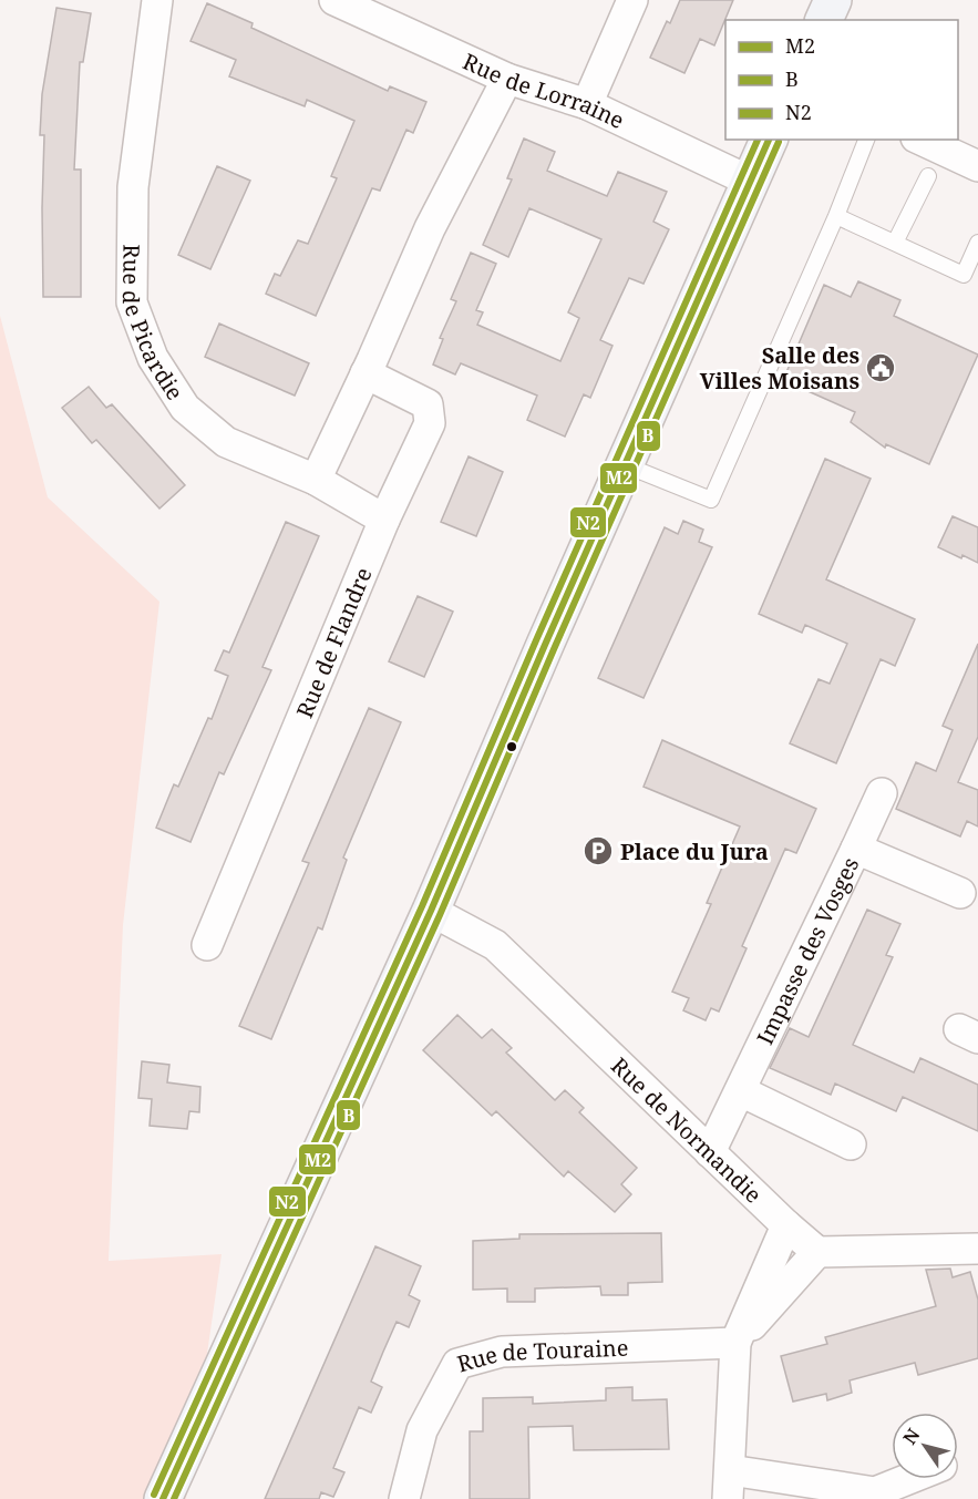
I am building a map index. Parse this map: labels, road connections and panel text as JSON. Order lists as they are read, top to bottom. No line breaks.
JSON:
{"streets":{"street":["Rue de Lorraine","Rue de Picardie","Rue de Flandre","Impasse des Vosges","Rue de Normandie","Rue de Touraine"]},"crossings":[["Rue de Picardie","Rue de Flandre"],["Impasse des Vosges","Rue de Normandie"]],"places":{"public building":["Salle des Villes Moisans"],"parking":["Place du Jura"]},"lines":["transit line M2","transit line N2","transit line B"],"legend":["M2","B","N2"],"north":"top left"}
